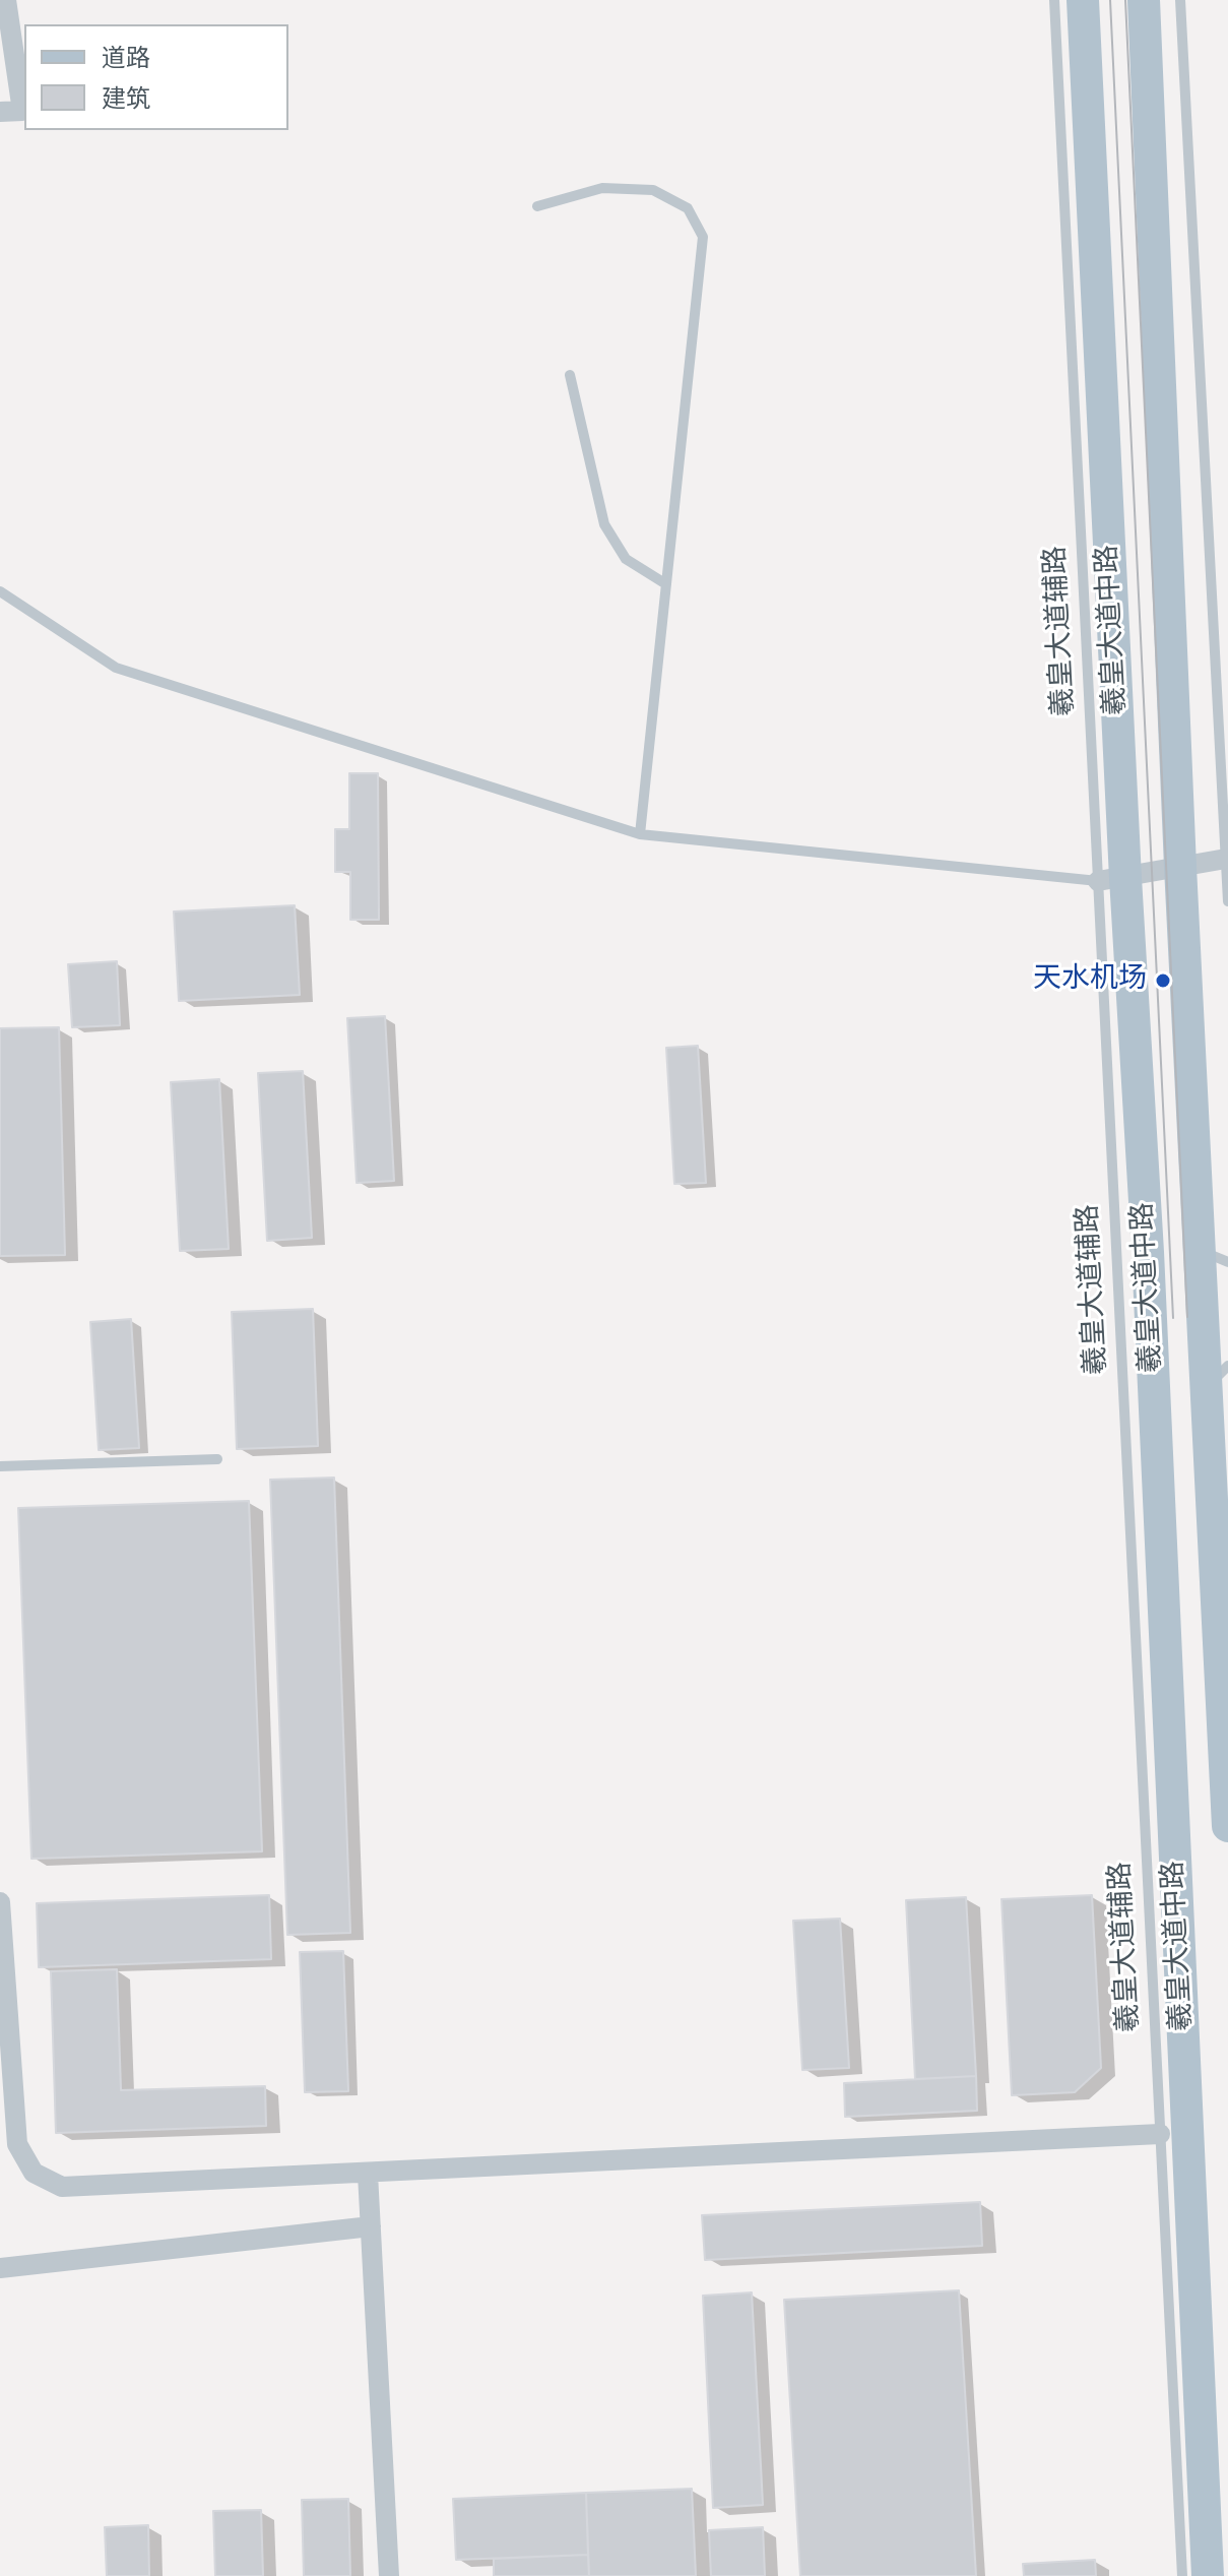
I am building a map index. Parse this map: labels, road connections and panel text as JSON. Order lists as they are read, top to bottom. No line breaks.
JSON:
{"streets":{"main road":["羲皇大道中路"],"lane":["羲皇大道辅路"]},"crossings":[["羲皇大道中路","羲皇大道辅路"]],"places":["天水机场"],"legend":["道路","建筑"]}
